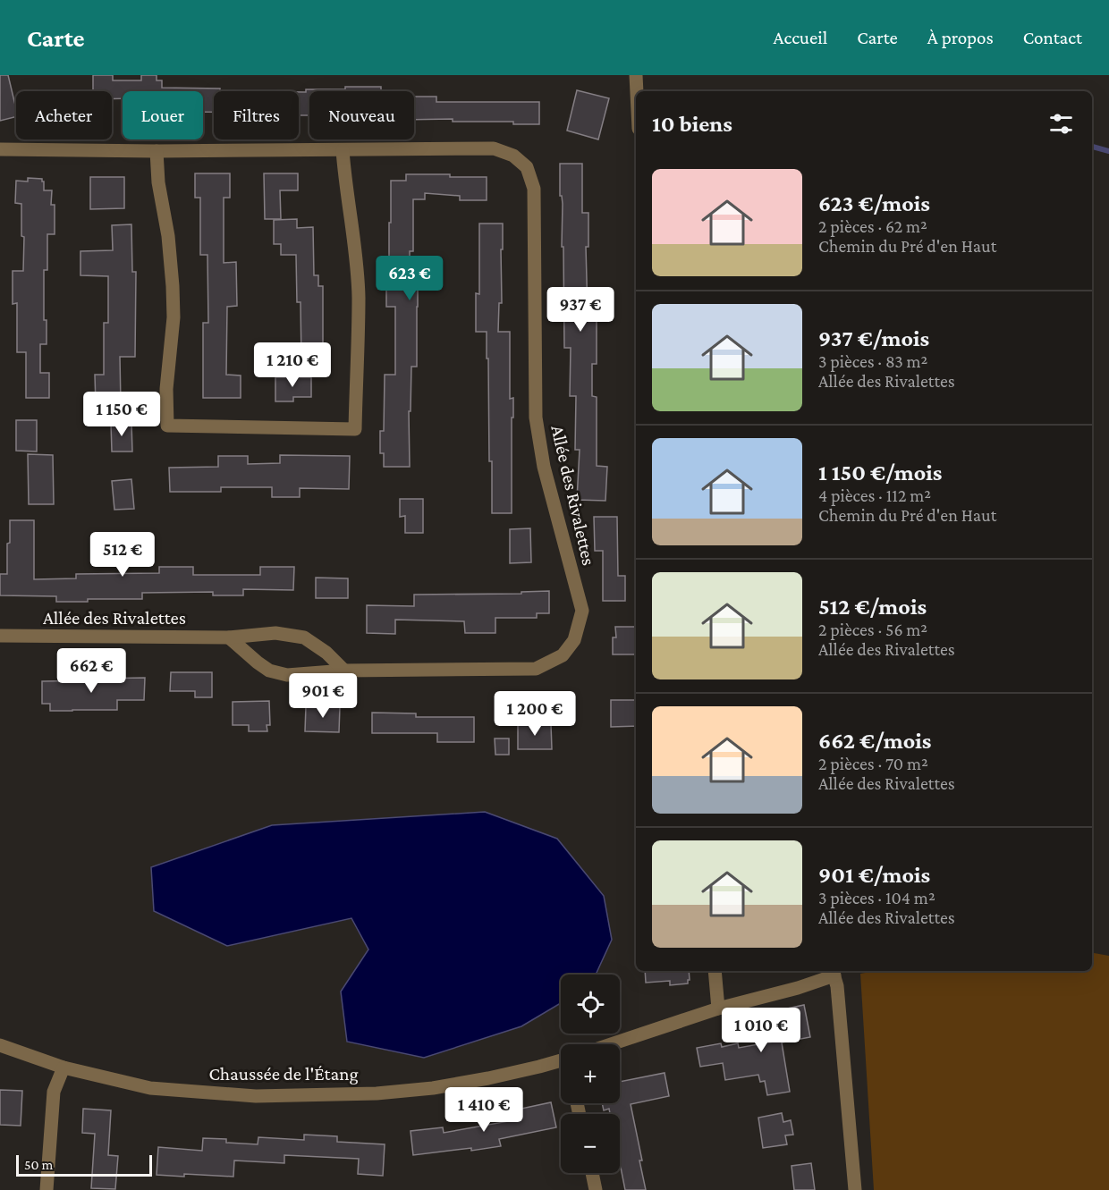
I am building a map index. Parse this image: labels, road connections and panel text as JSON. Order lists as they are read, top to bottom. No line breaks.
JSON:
{"streets":{"street":["Allée des Rivalettes","Chaussée de l'Étang"]},"scale_bar":"50 m","page":{"header":"Carte","nav":["Accueil","Carte","À propos","Contact"],"chip":["Acheter","Louer","Filtres","Nouveau"],"heading":"10 biens","list":[{"name":"623 €/mois","note":"2 pièces · 62 m² · Chemin du Pré d'en Haut"},{"name":"937 €/mois","note":"3 pièces · 83 m² · Allée des Rivalettes"},{"name":"1 150 €/mois","note":"4 pièces · 112 m² · Chemin du Pré d'en Haut"},{"name":"512 €/mois","note":"2 pièces · 56 m² · Allée des Rivalettes"},{"name":"662 €/mois","note":"2 pièces · 70 m² · Allée des Rivalettes"},{"name":"901 €/mois","note":"3 pièces · 104 m² · Allée des Rivalettes"}],"price":["623 €","937 €","1 210 €","1 150 €","512 €","662 €","901 €","1 200 €","1 010 €","1 410 €"],"map_buttons":["+","−"],"scale":"50 m"}}
